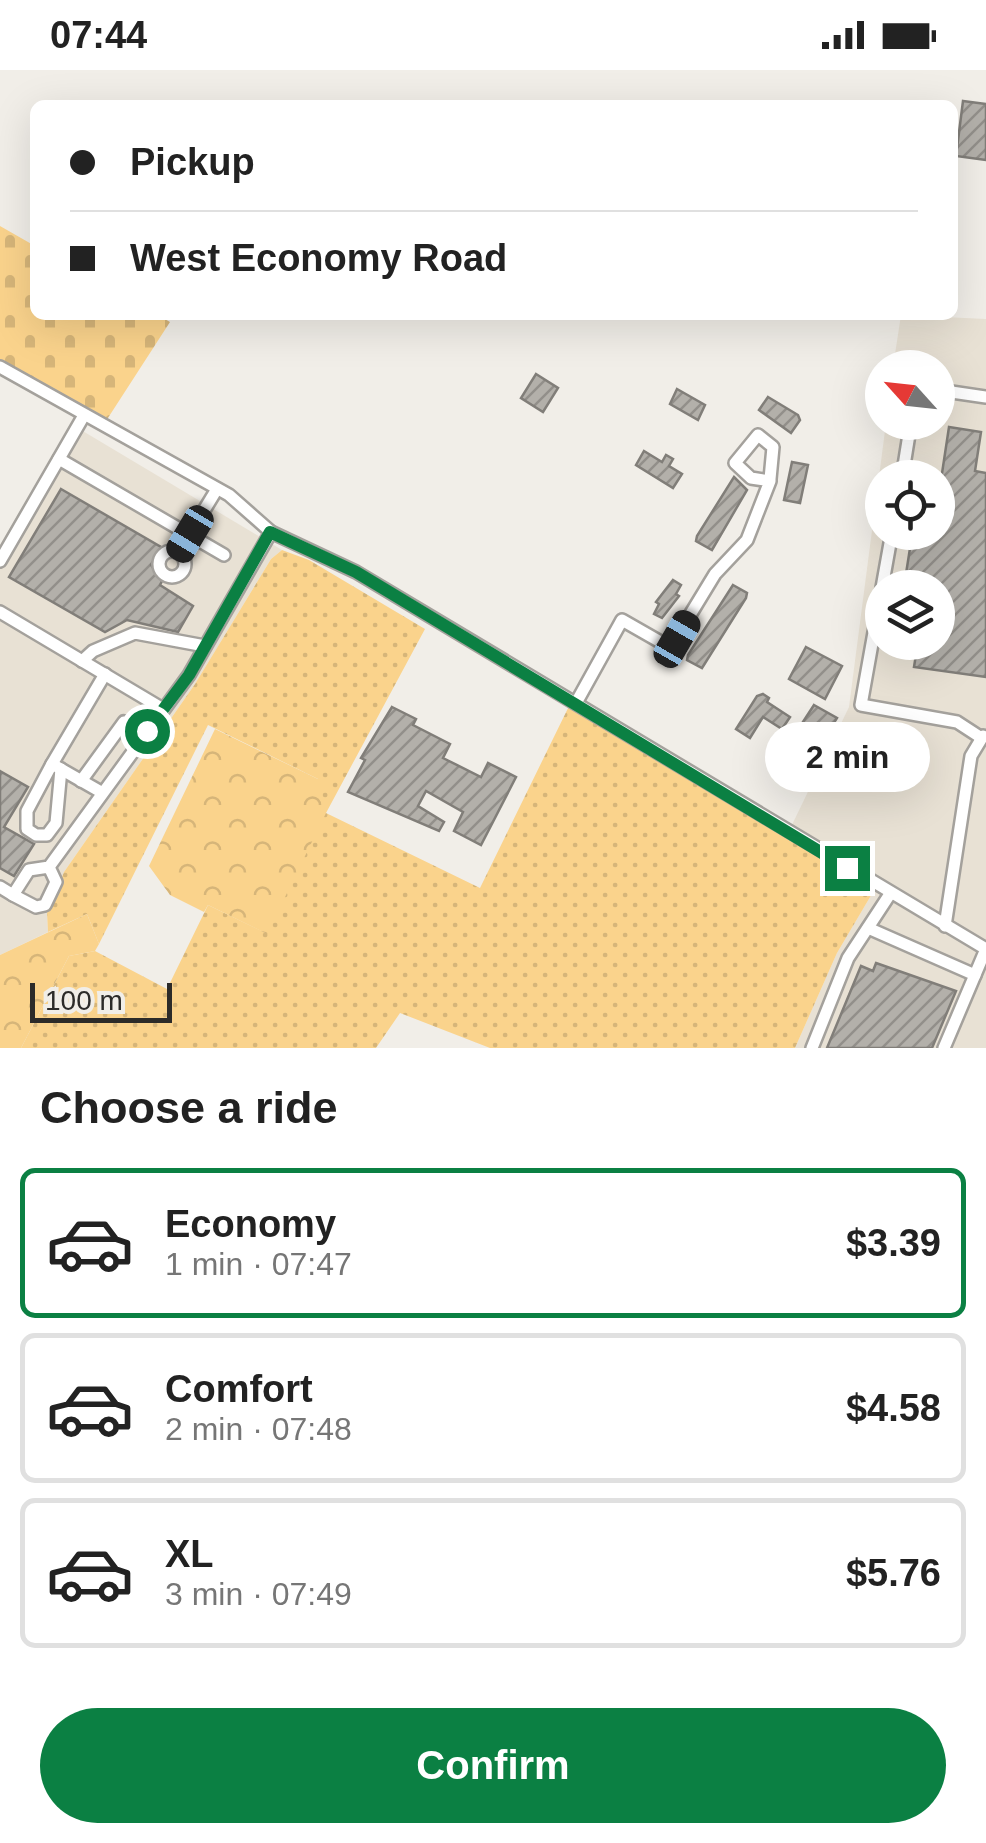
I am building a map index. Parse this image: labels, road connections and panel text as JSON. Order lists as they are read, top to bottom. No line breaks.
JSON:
{"scale_bar":"100 m","north":"top left","page":{"status":"07:44","banner":["Pickup","West Economy Road"],"bubble":"2 min","scale":"100 m","heading":"Choose a ride","list":[{"name":"Economy","note":"1 min · 07:47","value":"$3.39"},{"name":"Comfort","note":"2 min · 07:48","value":"$4.58"},{"name":"XL","note":"3 min · 07:49","value":"$5.76"}],"buttons":"Confirm"}}
